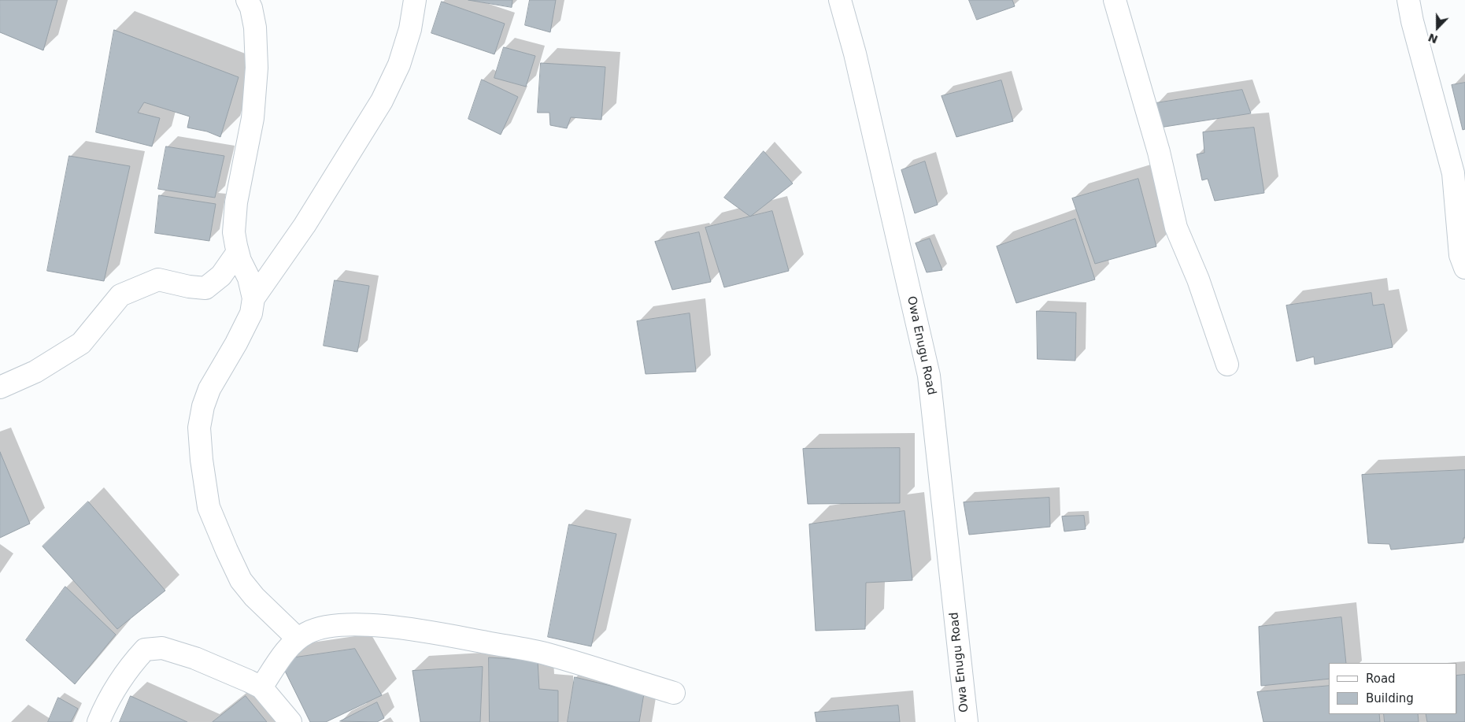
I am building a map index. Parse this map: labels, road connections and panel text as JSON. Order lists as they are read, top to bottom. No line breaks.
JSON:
{"streets":{"street":["Owa Enugu Road"]},"legend":["Road","Building"],"north":"bottom"}
